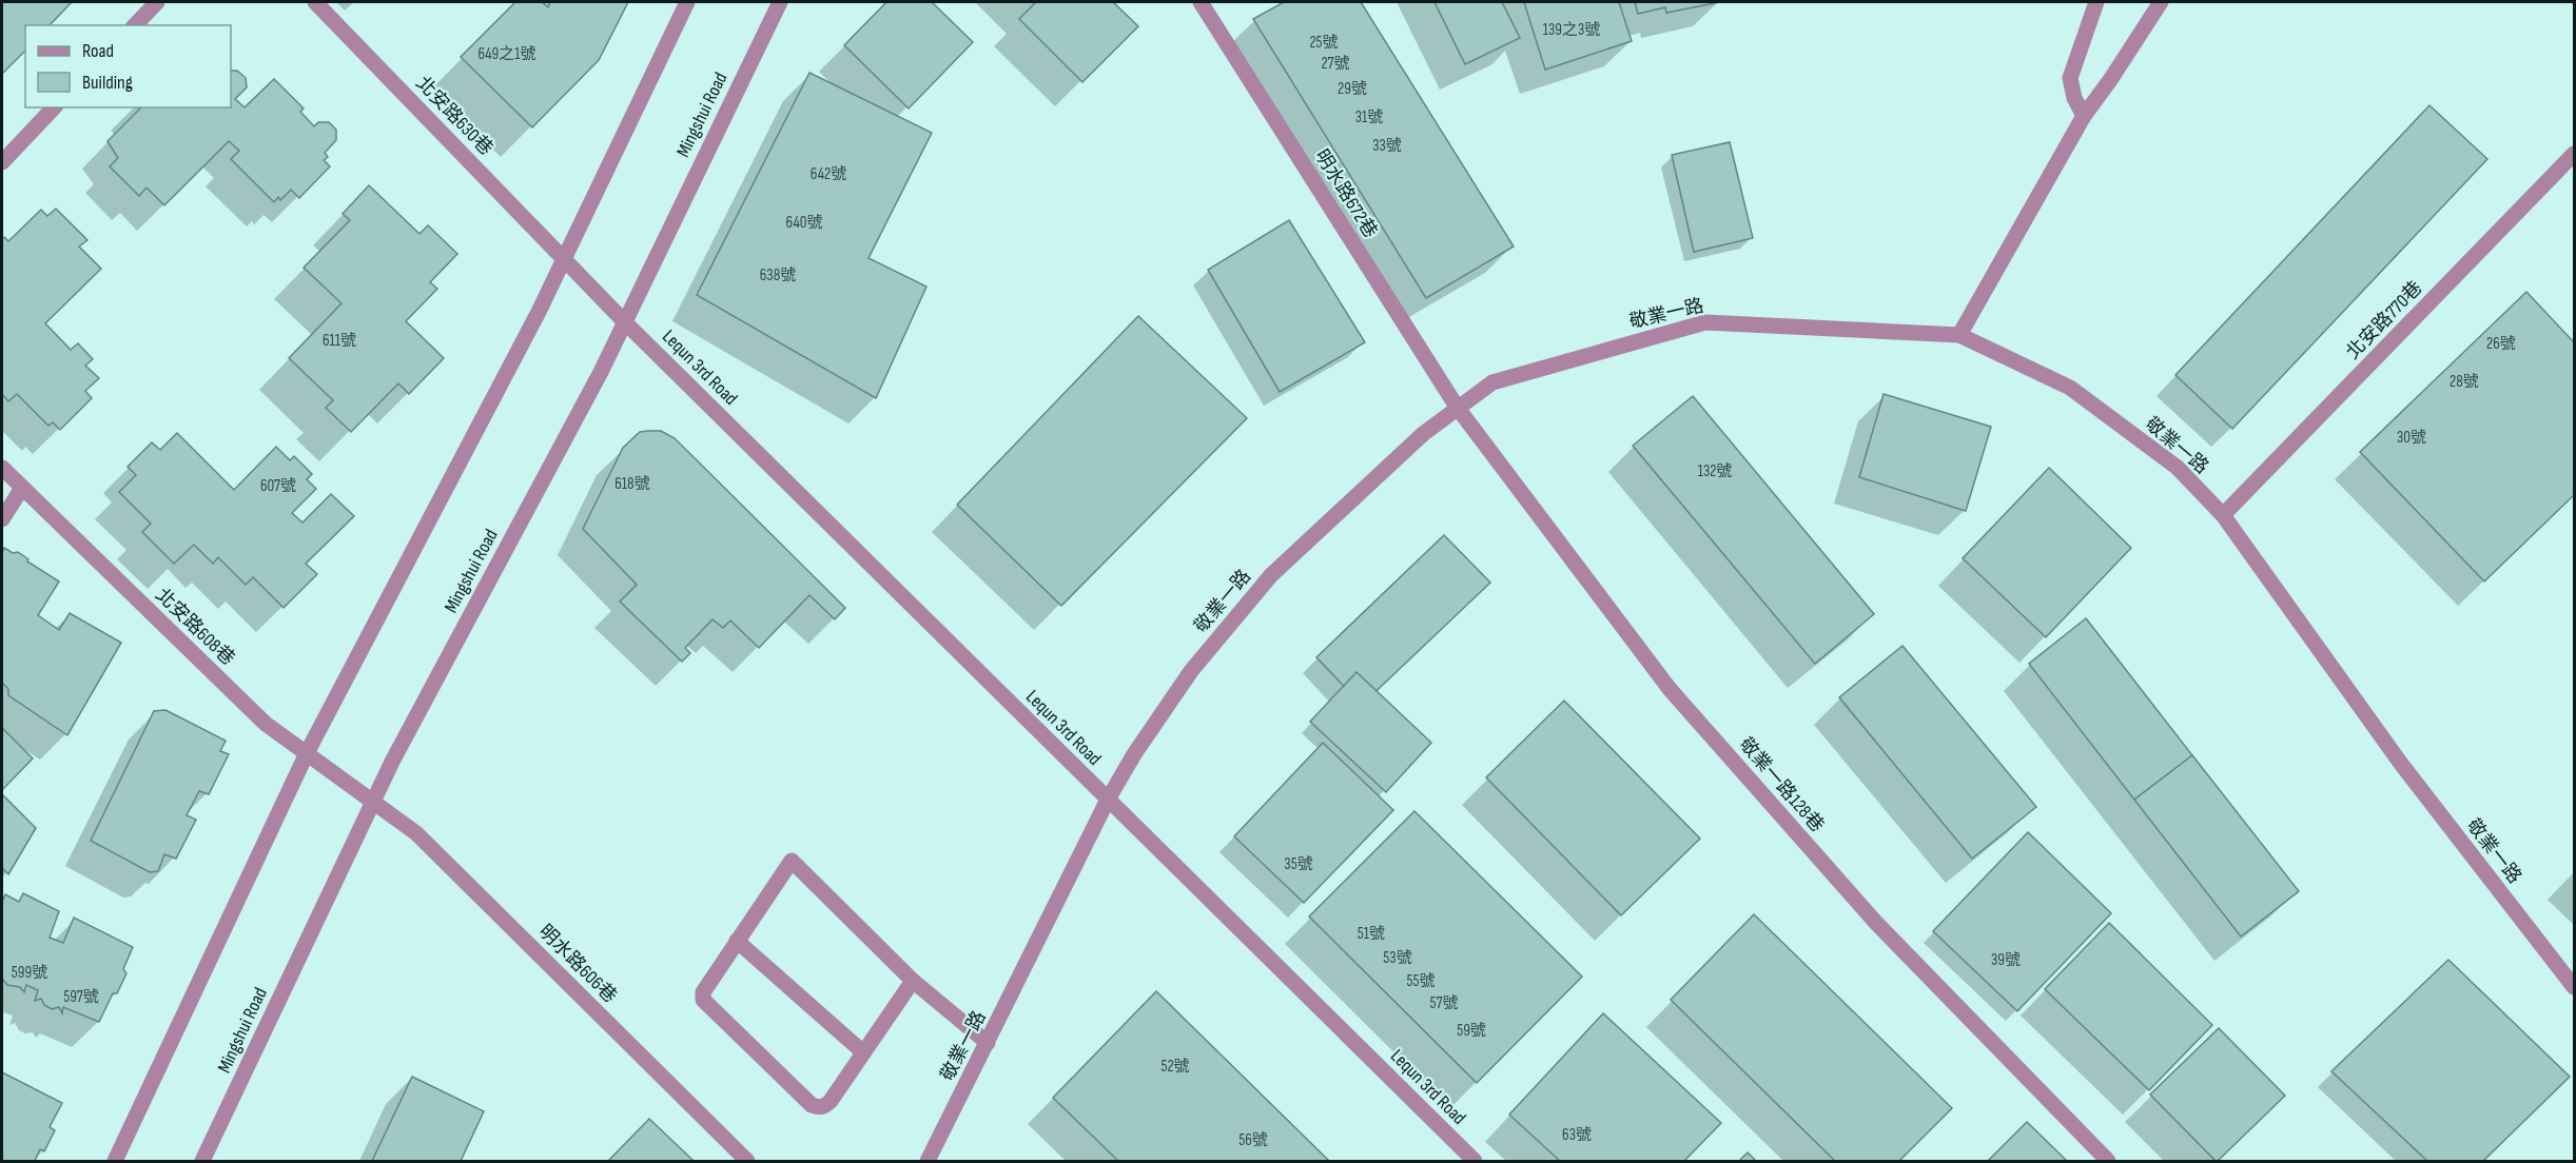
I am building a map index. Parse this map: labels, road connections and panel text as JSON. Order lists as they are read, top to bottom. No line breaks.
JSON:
{"streets":{"street":["Mingshui Road","北安路630巷","明水路672巷","敬業一路","北安路770巷","Lequn 3rd Road","北安路608巷","敬業一路128巷","明水路606巷"]},"crossings":[["Mingshui Road","北安路630巷"],["Mingshui Road","Lequn 3rd Road"],["Mingshui Road","北安路608巷"],["Mingshui Road","明水路606巷"],["北安路630巷","Lequn 3rd Road"],["明水路672巷","敬業一路"],["明水路672巷","敬業一路128巷"],["敬業一路","北安路770巷"],["敬業一路","Lequn 3rd Road"],["敬業一路","敬業一路128巷"],["北安路608巷","明水路606巷"]],"house_numbers":["139之3號","25號","649之1號","27號","29號","31號","33號","642號","640號","638號","611號","26號","28號","30號","132號","618號","607號","35號","51號","53號","39號","599號","55號","597號","57號","59號","52號","63號","56號"],"legend":["Road","Building"]}
